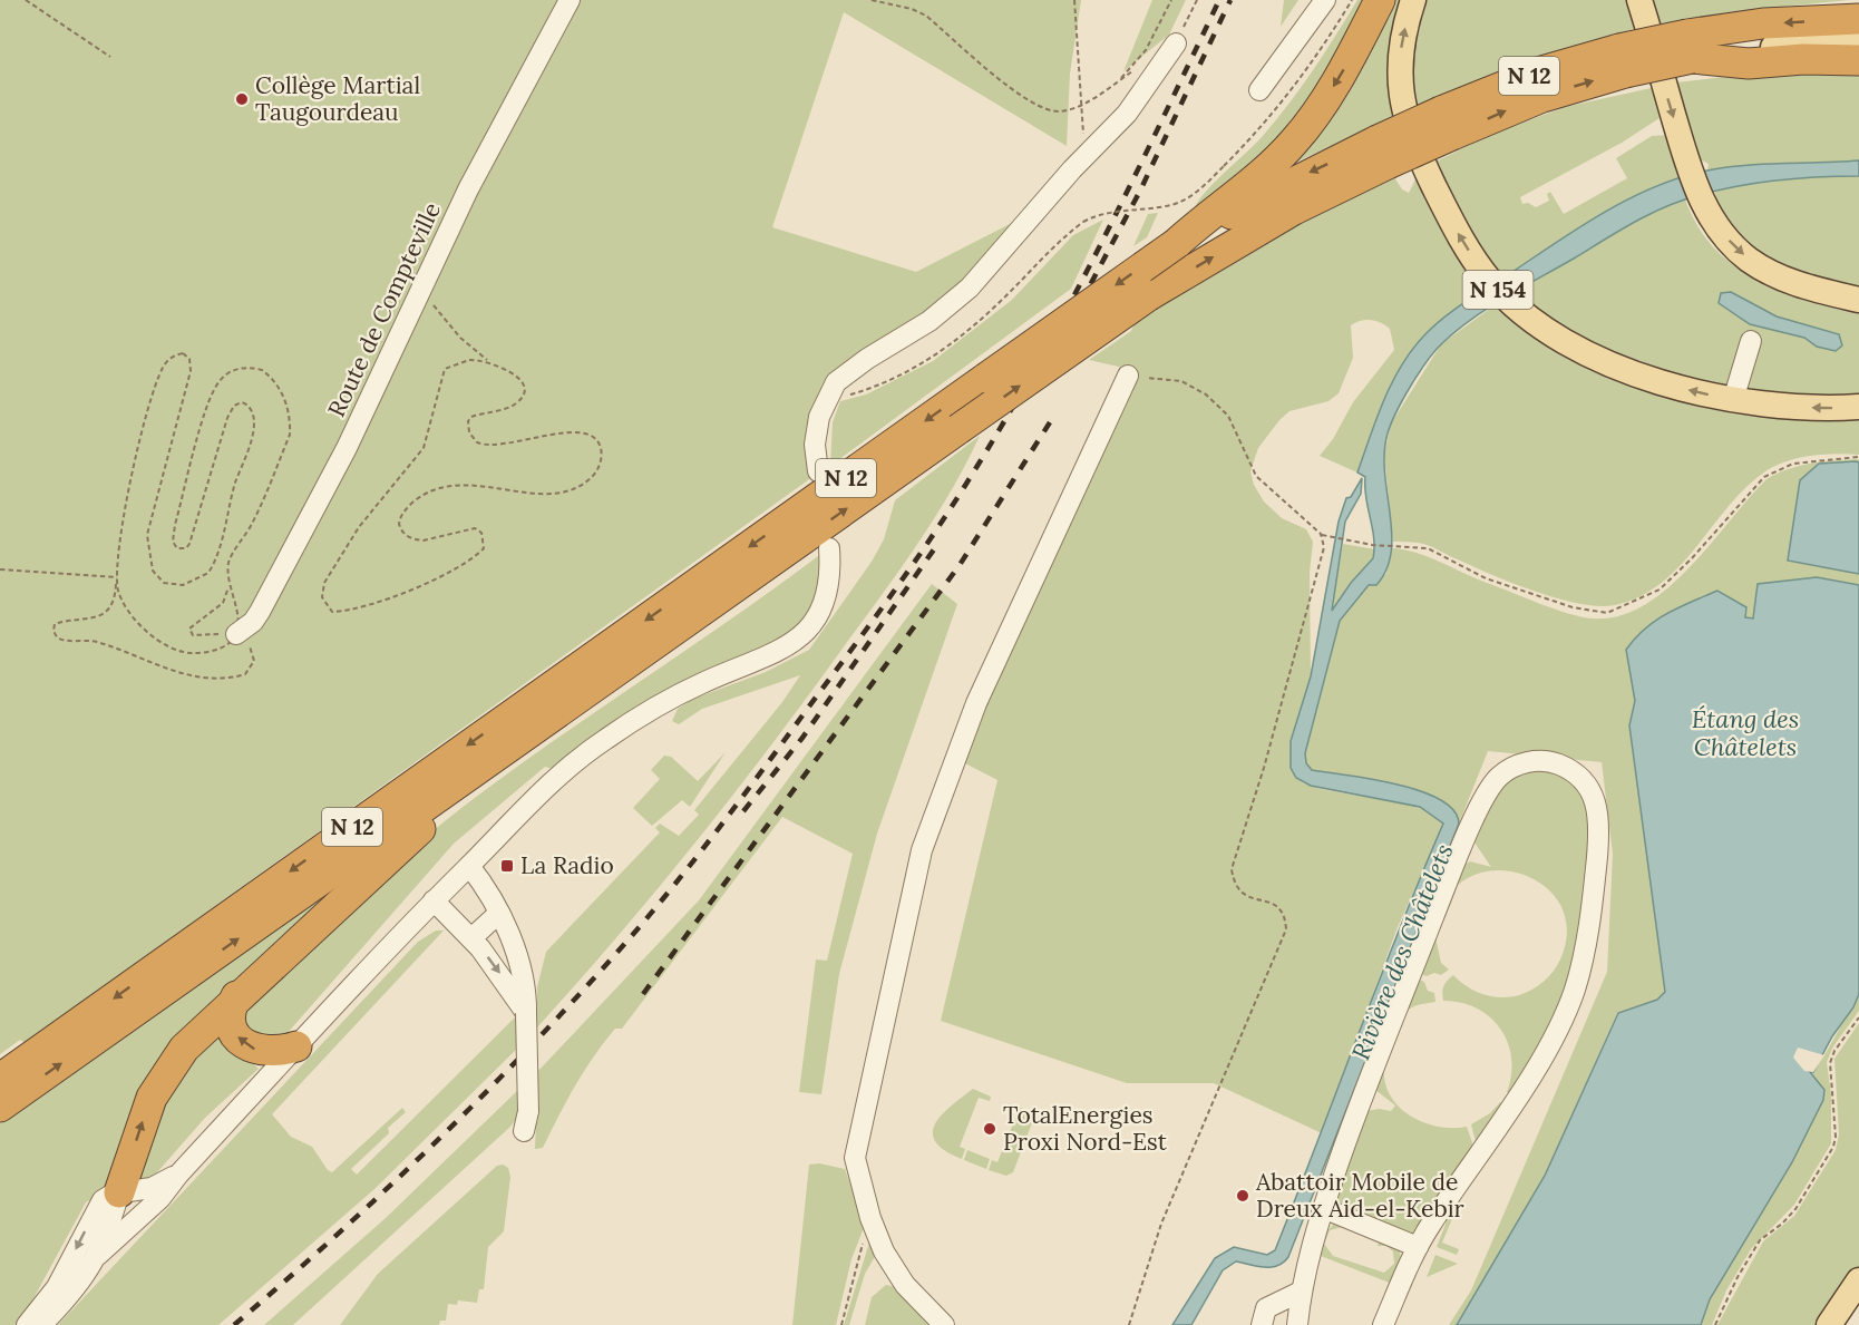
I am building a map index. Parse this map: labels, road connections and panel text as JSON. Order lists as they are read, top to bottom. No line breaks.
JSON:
{"streets":{"highway":["N 12"],"main road":["N 154"],"street":["Route de Compteville"]},"water":["Étang des Châtelets","Rivière des Châtelets"],"places":{"other":["Collège Martial Taugourdeau","TotalEnergies Proxi Nord-Est","Abattoir Mobile de Dreux Aid-el-Kebir"],"transit":["La Radio"]}}
